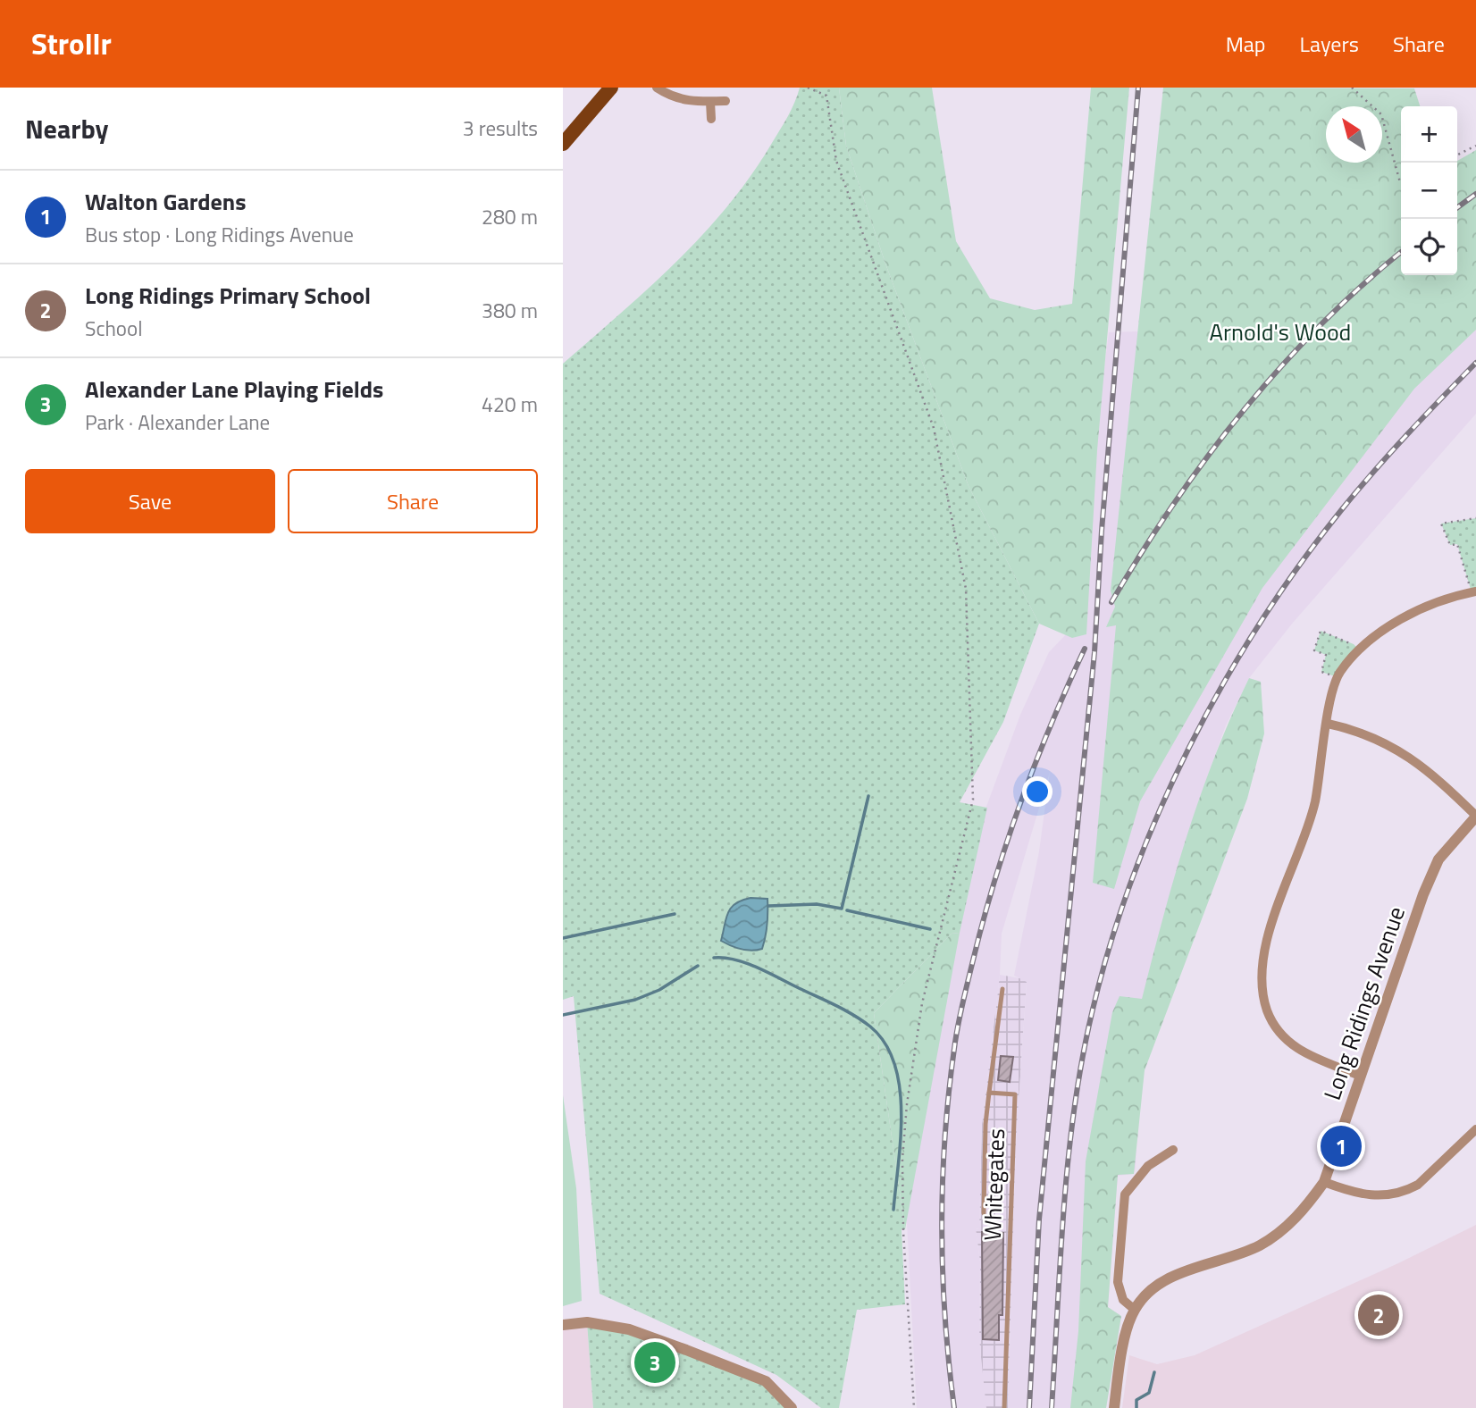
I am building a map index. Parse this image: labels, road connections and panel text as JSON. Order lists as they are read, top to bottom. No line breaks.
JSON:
{"streets":{"street":["Long Ridings Avenue"],"lane":["Whitegates"]},"parks":["Arnold's Wood"],"north":"top left","page":{"header":"Strollr","nav":["Map","Layers","Share"],"heading":["Nearby","3 results"],"map_buttons":["+","−"],"list":[{"mark":"1","name":"Walton Gardens","note":"Bus stop · Long Ridings Avenue","value":"280 m"},{"mark":"2","name":"Long Ridings Primary School","note":"School","value":"380 m"},{"mark":"3","name":"Alexander Lane Playing Fields","note":"Park · Alexander Lane","value":"420 m"}],"buttons":["Save","Share"],"pins":["1","2","3"]}}
